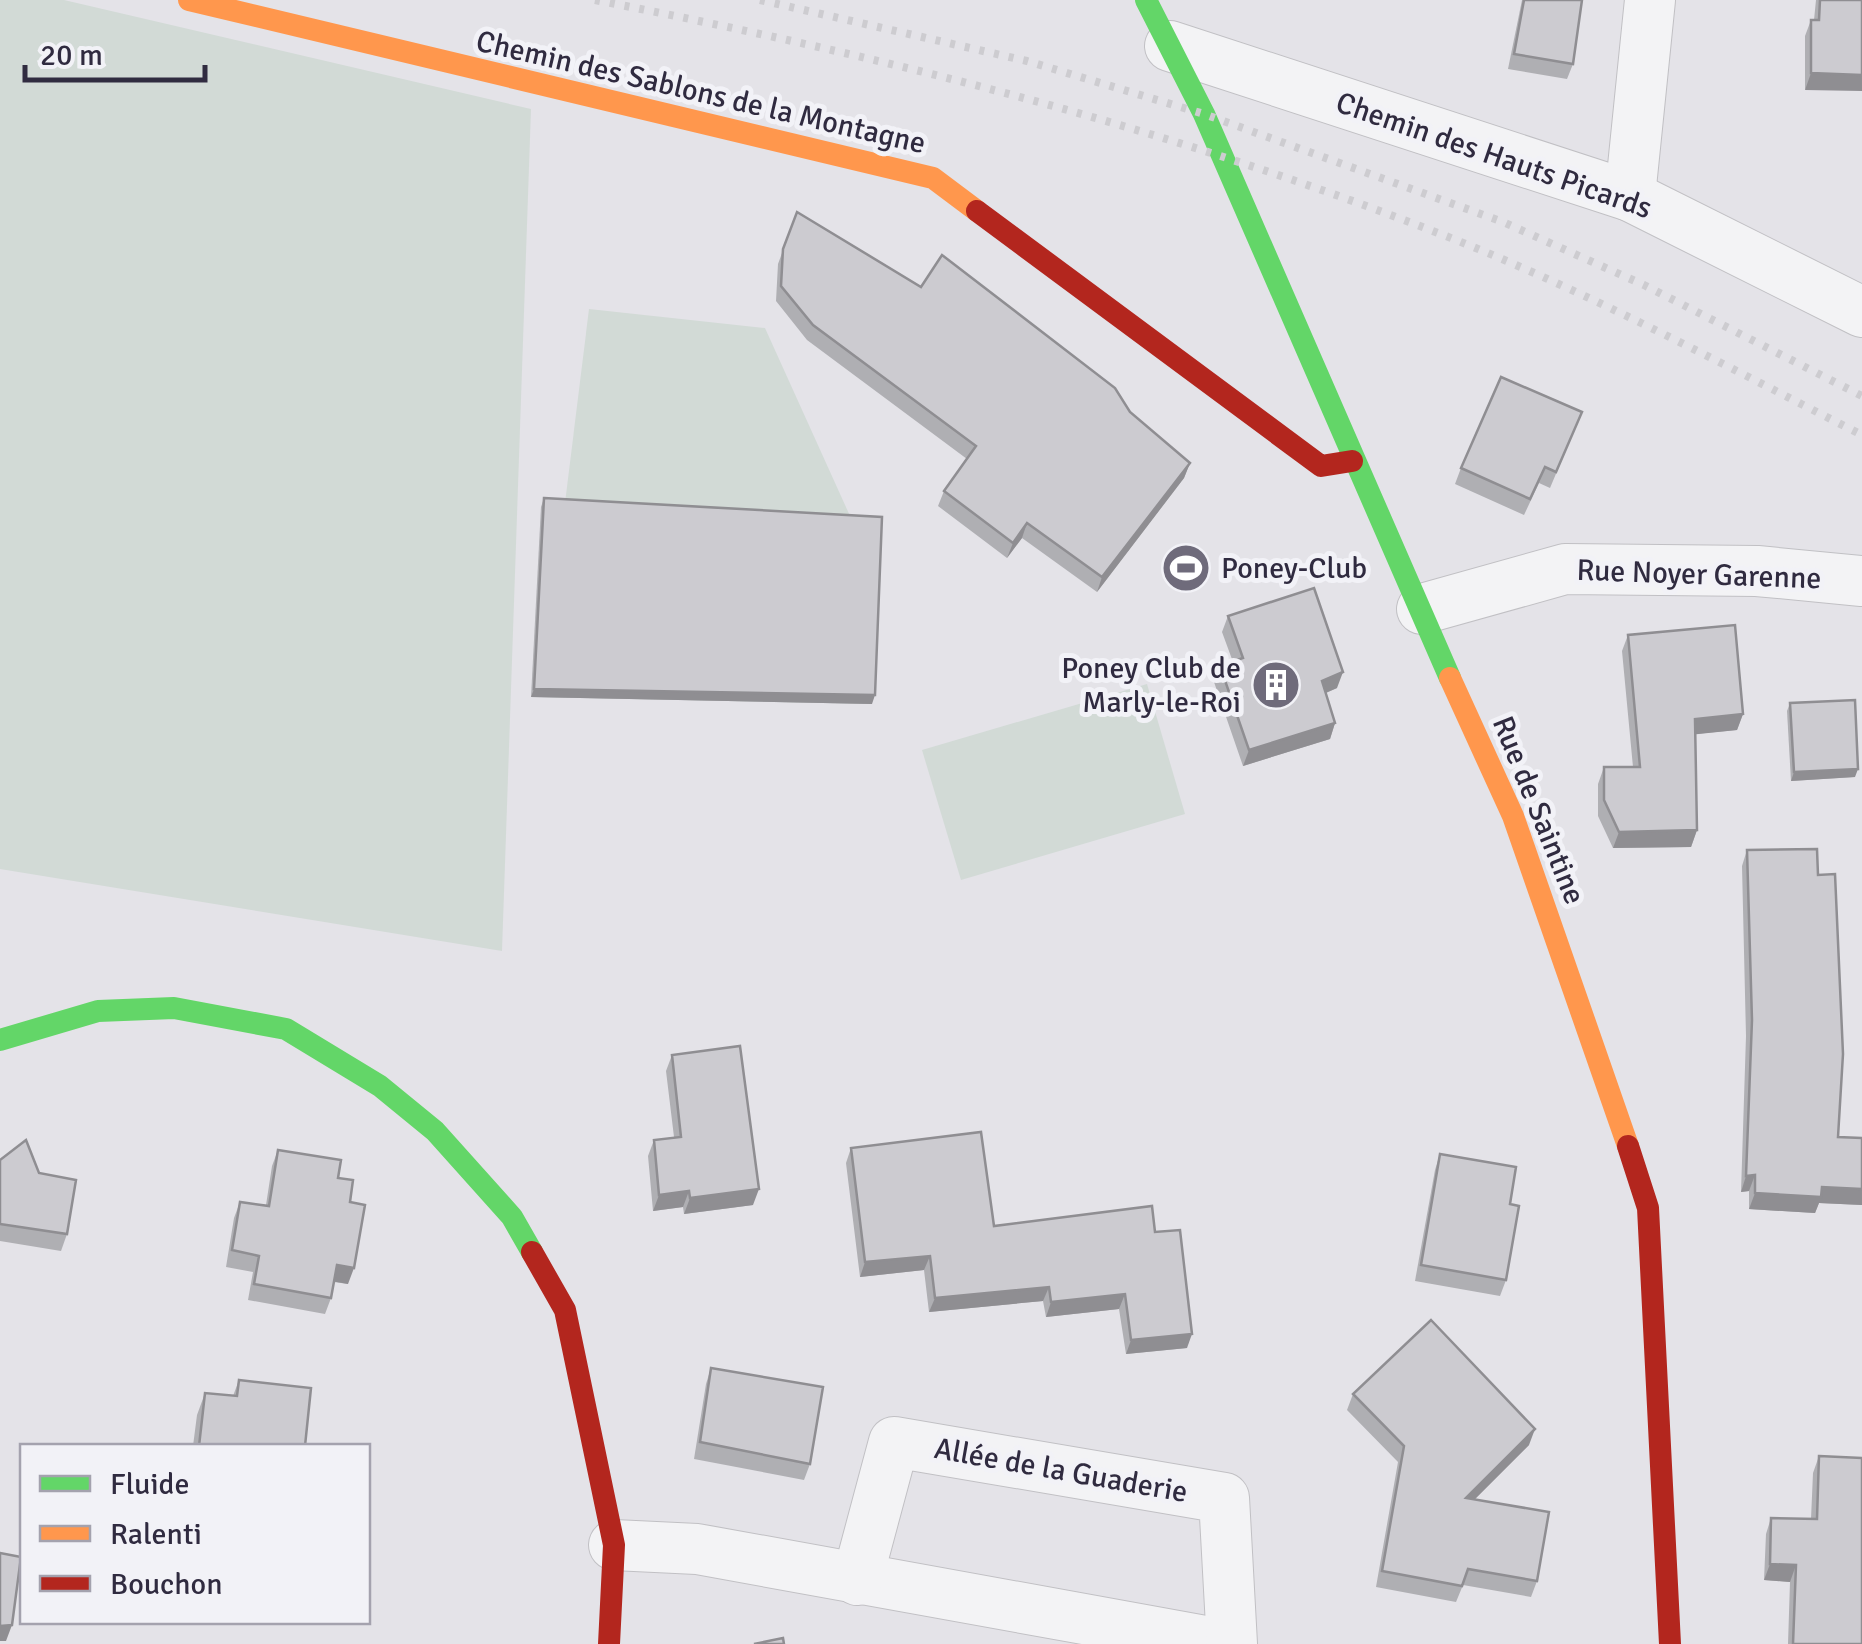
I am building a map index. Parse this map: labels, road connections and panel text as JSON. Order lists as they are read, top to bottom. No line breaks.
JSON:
{"streets":{"street":["Chemin des Sablons de la Montagne","Chemin des Hauts Picards","Rue Noyer Garenne","Rue de Saintine","Allée de la Guaderie"]},"crossings":[["Chemin des Sablons de la Montagne","Rue de Saintine"],["Chemin des Hauts Picards","Rue de Saintine"],["Rue Noyer Garenne","Rue de Saintine"]],"places":{"sports":["Poney-Club"],"building":["Poney Club de Marly-le-Roi"]},"legend":["Fluide","Ralenti","Bouchon"],"scale_bar":"20 m"}
